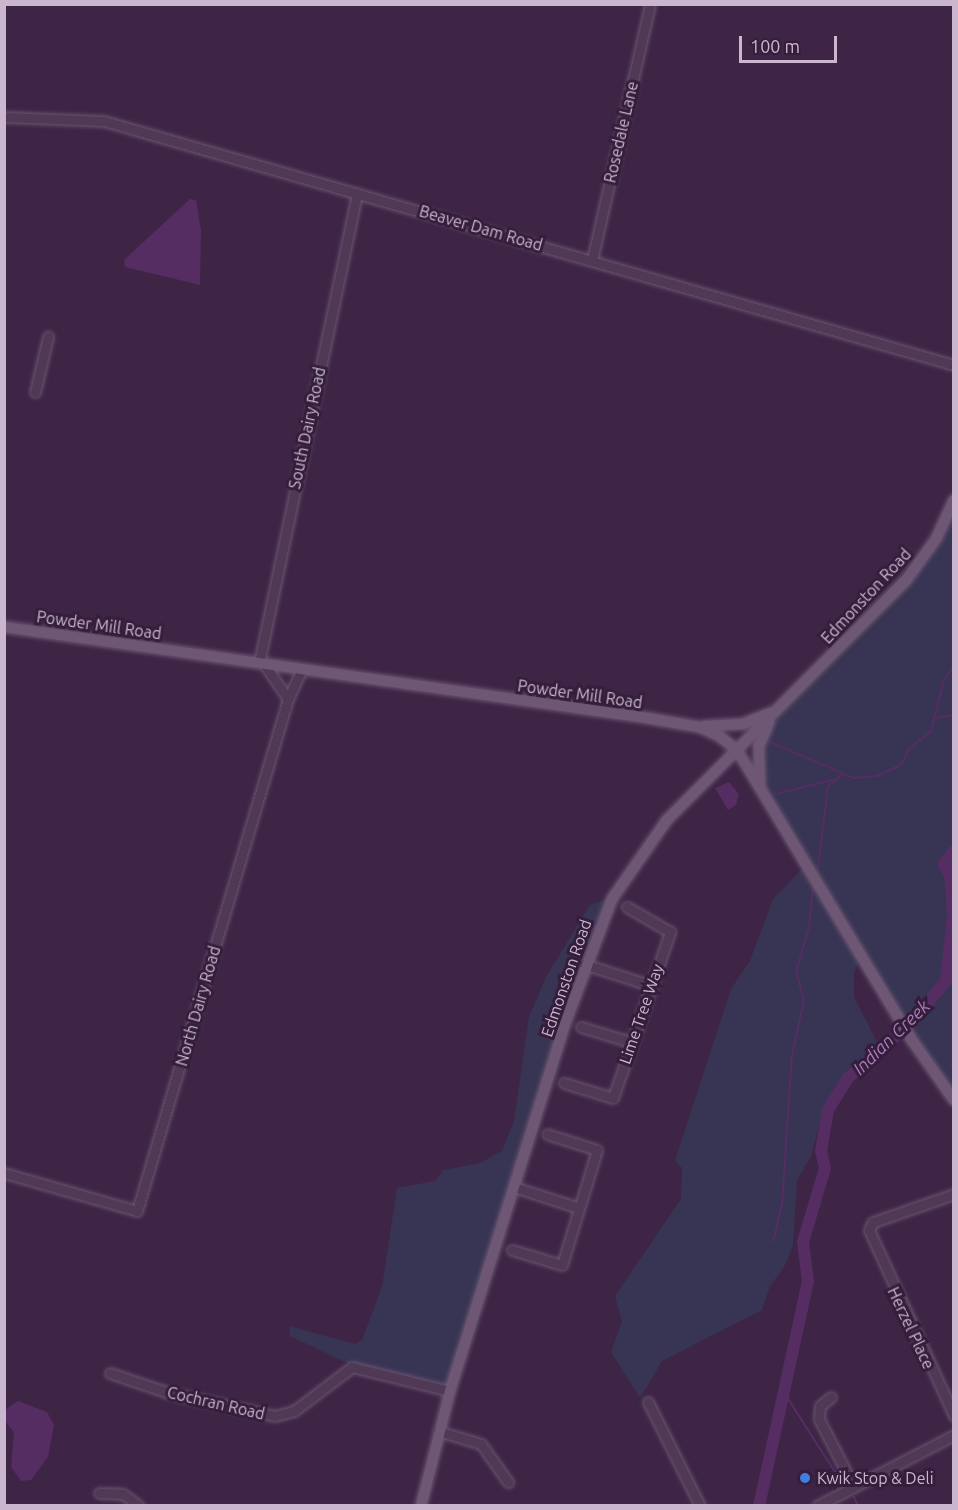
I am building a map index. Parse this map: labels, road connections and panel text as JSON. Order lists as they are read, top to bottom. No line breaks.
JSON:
{"streets":{"main road":["Edmonston Road","Powder Mill Road"],"street":["Rosedale Lane","Beaver Dam Road","South Dairy Road","North Dairy Road","Lime Tree Way","Herzel Place","Cochran Road"]},"crossings":[["Rosedale Lane","Beaver Dam Road"],["Beaver Dam Road","South Dairy Road"],["South Dairy Road","Powder Mill Road"],["Edmonston Road","Powder Mill Road"],["Edmonston Road","Cochran Road"],["Powder Mill Road","North Dairy Road"]],"water":["Indian Creek"],"places":["Kwik Stop & Deli"],"scale_bar":"100 m"}
